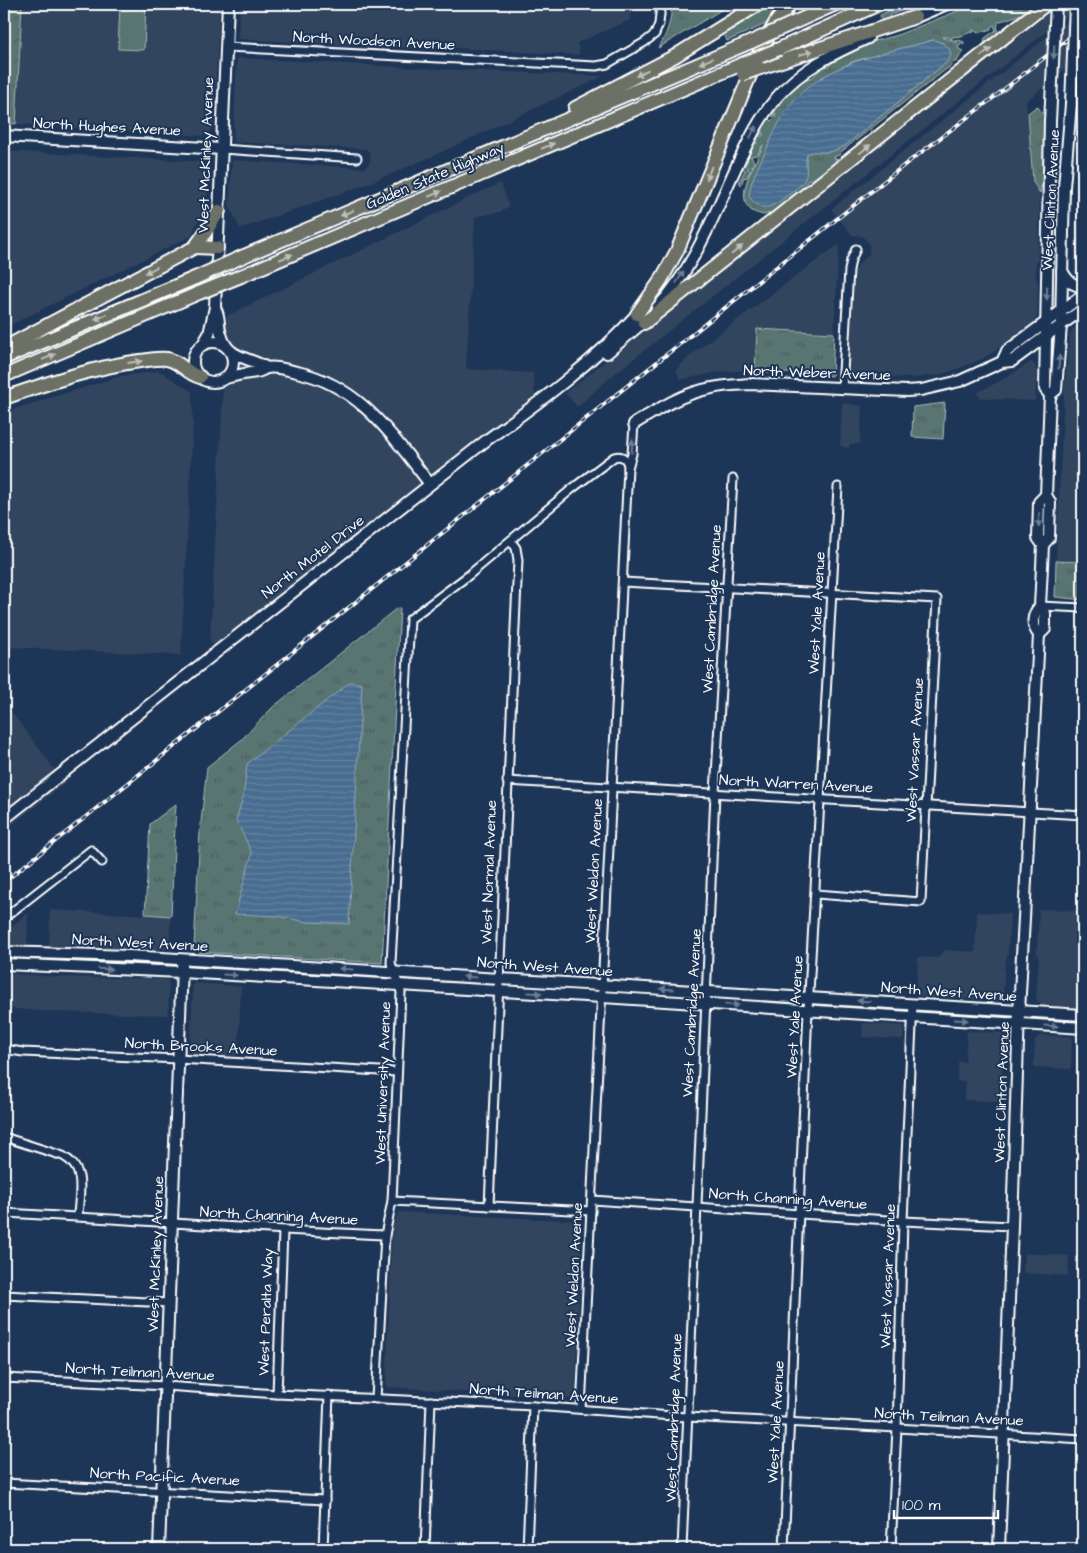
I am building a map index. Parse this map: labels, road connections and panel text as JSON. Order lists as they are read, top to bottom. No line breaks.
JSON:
{"streets":{"highway":["Golden State Highway"],"main road":["North Hughes Avenue","West McKinley Avenue","West Clinton Avenue","North Weber Avenue","North Motel Drive","North West Avenue"],"street":["North Woodson Avenue","West Cambridge Avenue","West Yale Avenue","West Vassar Avenue","North Warren Avenue","West Weldon Avenue","West Normal Avenue","North Brooks Avenue","West University Avenue","North Channing Avenue","West Peralta Way","North Teilman Avenue","North Pacific Avenue"]},"crossings":[["North Woodson Avenue","West McKinley Avenue"],["North Hughes Avenue","West McKinley Avenue"],["West McKinley Avenue","North West Avenue"],["West McKinley Avenue","North Brooks Avenue"],["West McKinley Avenue","North Channing Avenue"],["West McKinley Avenue","North Teilman Avenue"],["West McKinley Avenue","North Pacific Avenue"],["West Clinton Avenue","North Weber Avenue"],["West Clinton Avenue","North Warren Avenue"],["West Clinton Avenue","North West Avenue"],["West Clinton Avenue","North Channing Avenue"],["West Clinton Avenue","North Teilman Avenue"],["North Weber Avenue","West Weldon Avenue"],["West Cambridge Avenue","North Warren Avenue"],["West Cambridge Avenue","North West Avenue"],["West Cambridge Avenue","North Channing Avenue"],["West Cambridge Avenue","North Teilman Avenue"],["West Yale Avenue","West Vassar Avenue"],["West Yale Avenue","North Warren Avenue"],["West Yale Avenue","North West Avenue"],["West Yale Avenue","North Channing Avenue"],["West Yale Avenue","North Teilman Avenue"],["West Vassar Avenue","North Warren Avenue"],["West Vassar Avenue","North West Avenue"],["West Vassar Avenue","North Channing Avenue"],["West Vassar Avenue","North Teilman Avenue"],["North Warren Avenue","West Weldon Avenue"],["North Warren Avenue","West Normal Avenue"],["West Weldon Avenue","North West Avenue"],["West Weldon Avenue","North Channing Avenue"],["West Weldon Avenue","North Teilman Avenue"],["West Normal Avenue","North West Avenue"],["West Normal Avenue","West University Avenue"],["North West Avenue","West University Avenue"],["North Brooks Avenue","West University Avenue"],["West University Avenue","North Channing Avenue"],["West University Avenue","North Teilman Avenue"],["North Channing Avenue","West Peralta Way"],["West Peralta Way","North Teilman Avenue"]],"scale_bar":"100 m"}
